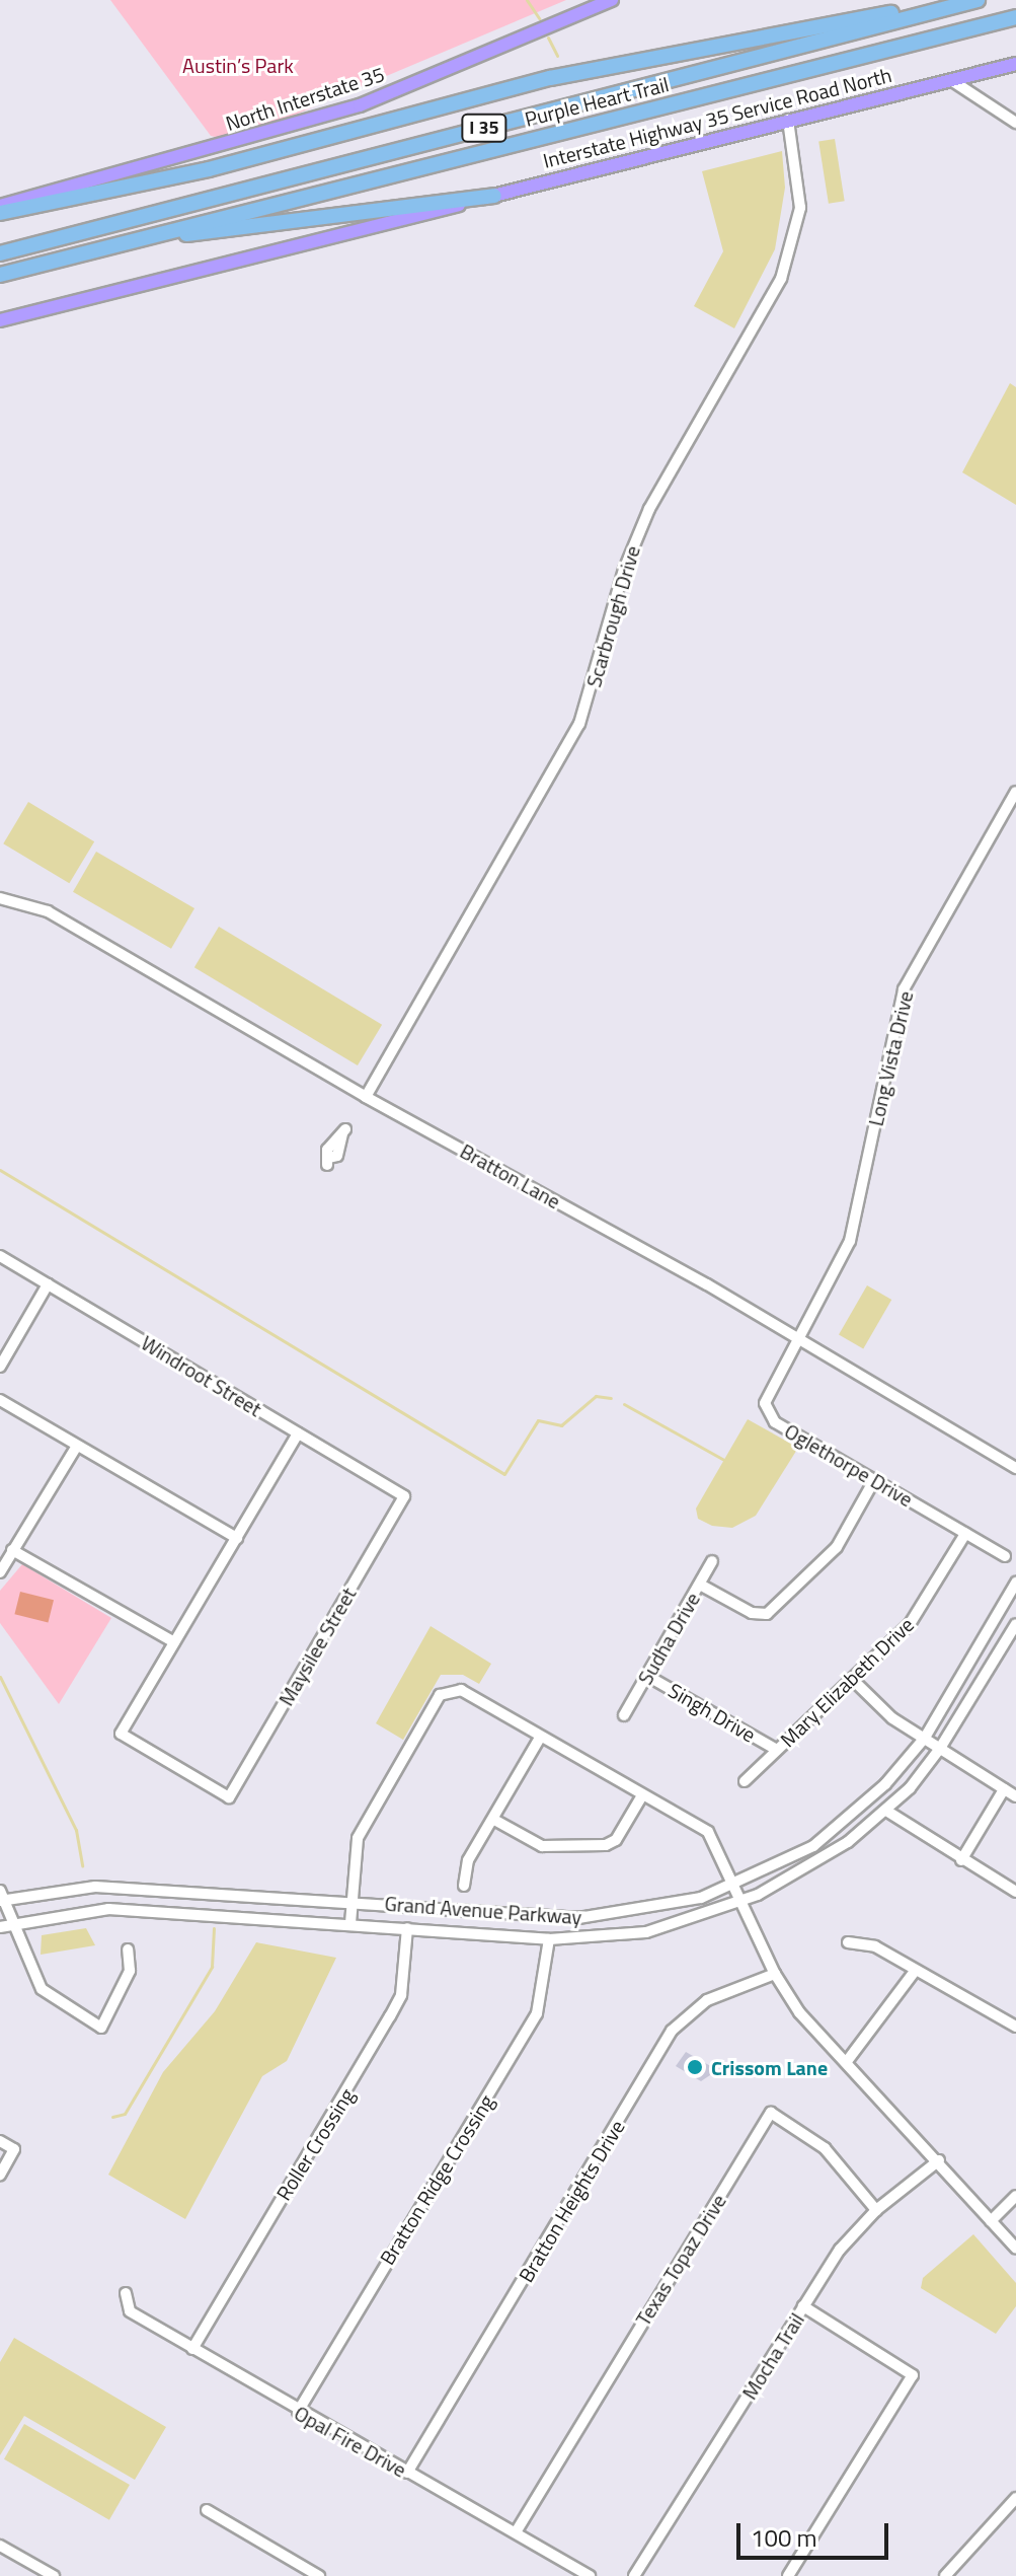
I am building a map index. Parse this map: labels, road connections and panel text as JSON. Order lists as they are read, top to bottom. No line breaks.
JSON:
{"streets":{"highway":["Purple Heart Trail","I 35"],"main road":["North Interstate 35","Interstate Highway 35 Service Road North"],"street":["Scarbrough Drive","Long Vista Drive","Bratton Lane","Windroot Street","Oglethorpe Drive","Sudha Drive","Maysilee Street","Mary Elizabeth Drive","Singh Drive","Grand Avenue Parkway","Roller Crossing","Bratton Ridge Crossing","Bratton Heights Drive","Texas Topaz Drive","Mocha Trail","Opal Fire Drive"]},"crossings":[["Interstate Highway 35 Service Road North","Scarbrough Drive"],["Scarbrough Drive","Bratton Lane"],["Long Vista Drive","Bratton Lane"],["Long Vista Drive","Oglethorpe Drive"],["Bratton Lane","Oglethorpe Drive"],["Windroot Street","Maysilee Street"],["Oglethorpe Drive","Mary Elizabeth Drive"],["Sudha Drive","Singh Drive"],["Mary Elizabeth Drive","Singh Drive"],["Grand Avenue Parkway","Roller Crossing"],["Grand Avenue Parkway","Bratton Ridge Crossing"],["Roller Crossing","Opal Fire Drive"],["Bratton Ridge Crossing","Opal Fire Drive"],["Bratton Heights Drive","Opal Fire Drive"],["Texas Topaz Drive","Mocha Trail"],["Texas Topaz Drive","Opal Fire Drive"]],"parks":["Austin’s Park"],"places":["Crissom Lane"],"scale_bar":"100 m"}
